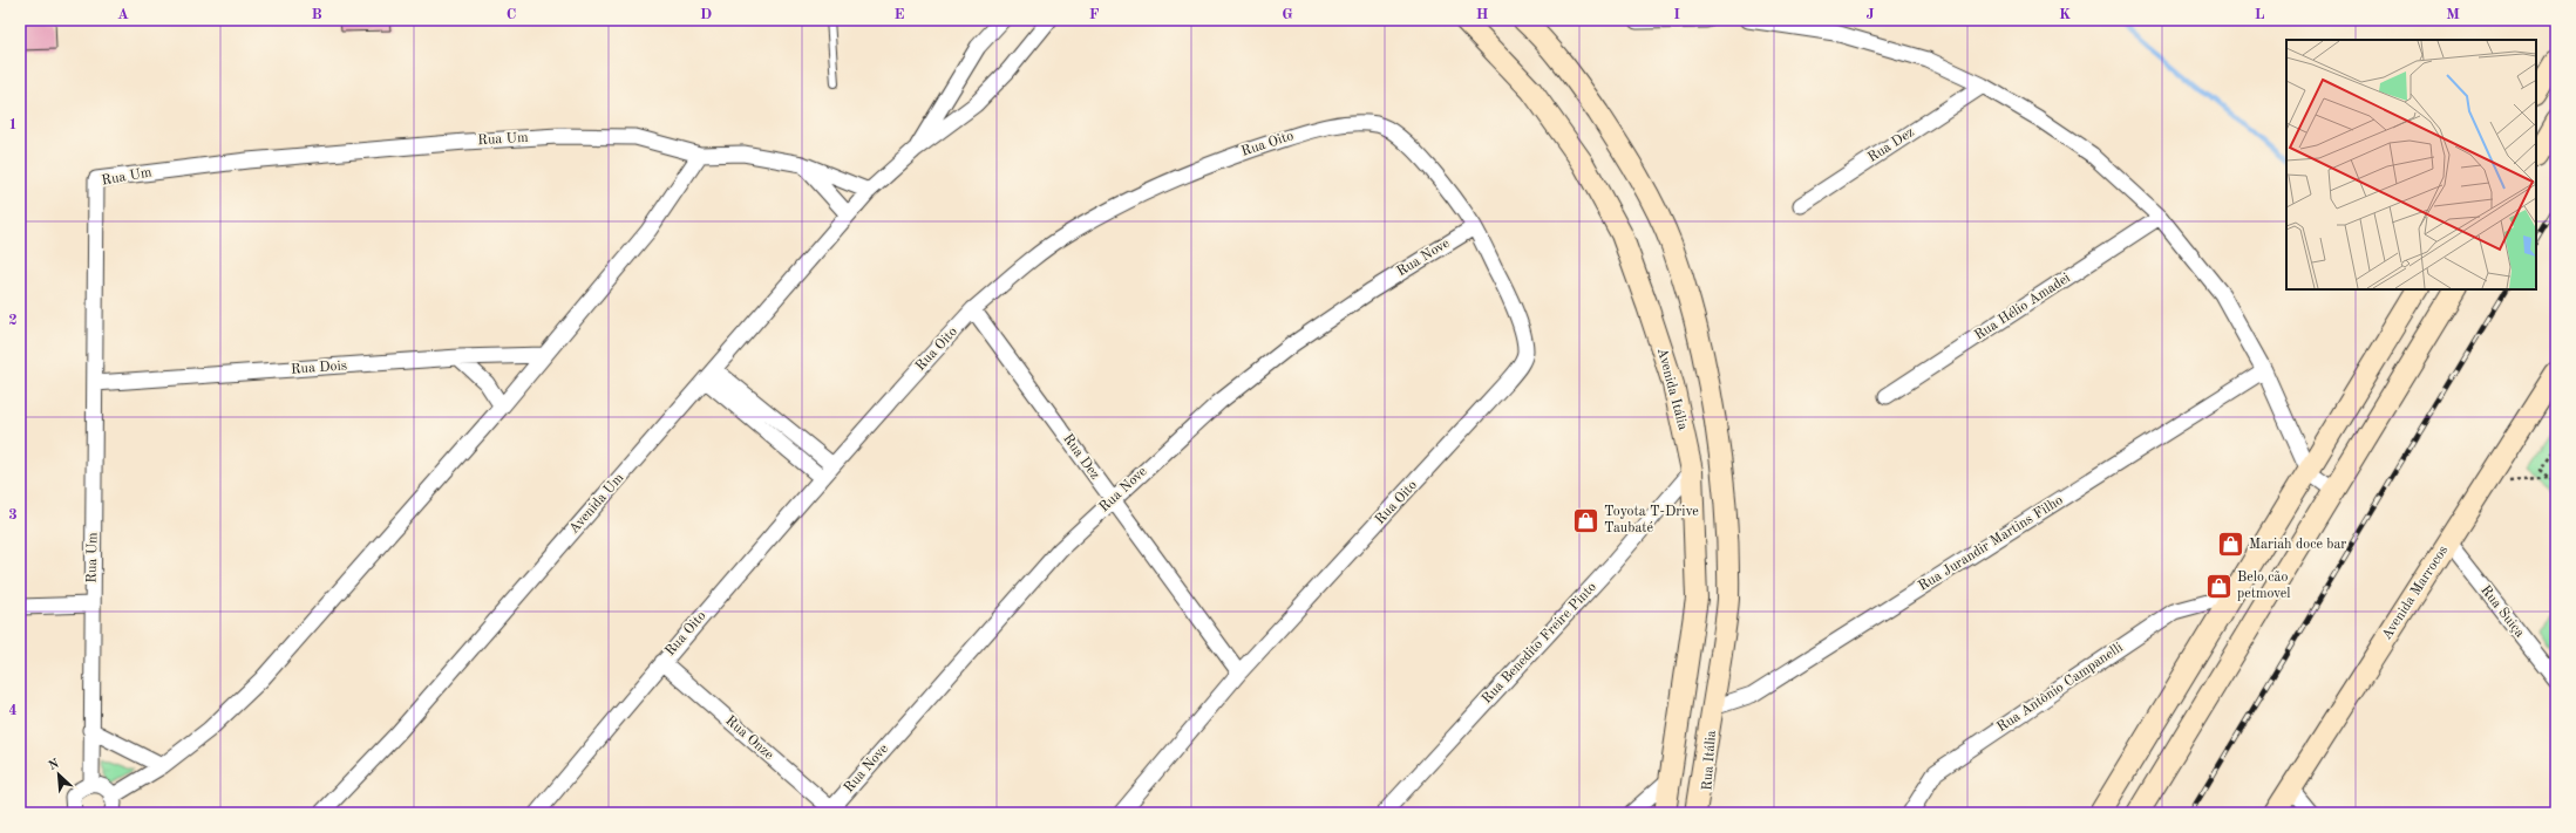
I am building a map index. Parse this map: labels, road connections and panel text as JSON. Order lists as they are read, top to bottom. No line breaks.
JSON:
{"streets":{"main road":["Avenida Itália","Avenida Marrocos"],"street":["Rua Um","Rua Oito","Rua Dez","Rua Nove","Rua Hélio Amadei","Rua Dois","Avenida Um","Rua Jurandir Martins Filho","Rua Suiça","Rua Benedito Freire Pinto","Rua Antônio Campanelli","Rua Onze","Rua Itália"]},"crossings":[["Rua Um","Rua Dois"],["Rua Um","Avenida Um"],["Rua Oito","Rua Dez"],["Rua Oito","Rua Nove"],["Rua Oito","Rua Onze"],["Rua Dez","Rua Nove"],["Rua Nove","Rua Onze"],["Avenida Itália","Rua Benedito Freire Pinto"],["Rua Jurandir Martins Filho","Rua Itália"],["Avenida Marrocos","Rua Suiça"]],"places":{"shop":["Toyota T-Drive Taubaté","Mariah doce bar","Belo cão petmovel"]},"north":"top left","grid":{"columns":["A","B","C","D","E","F","G","H","I","J","K","L","M"],"rows":["1","2","3","4"]}}
